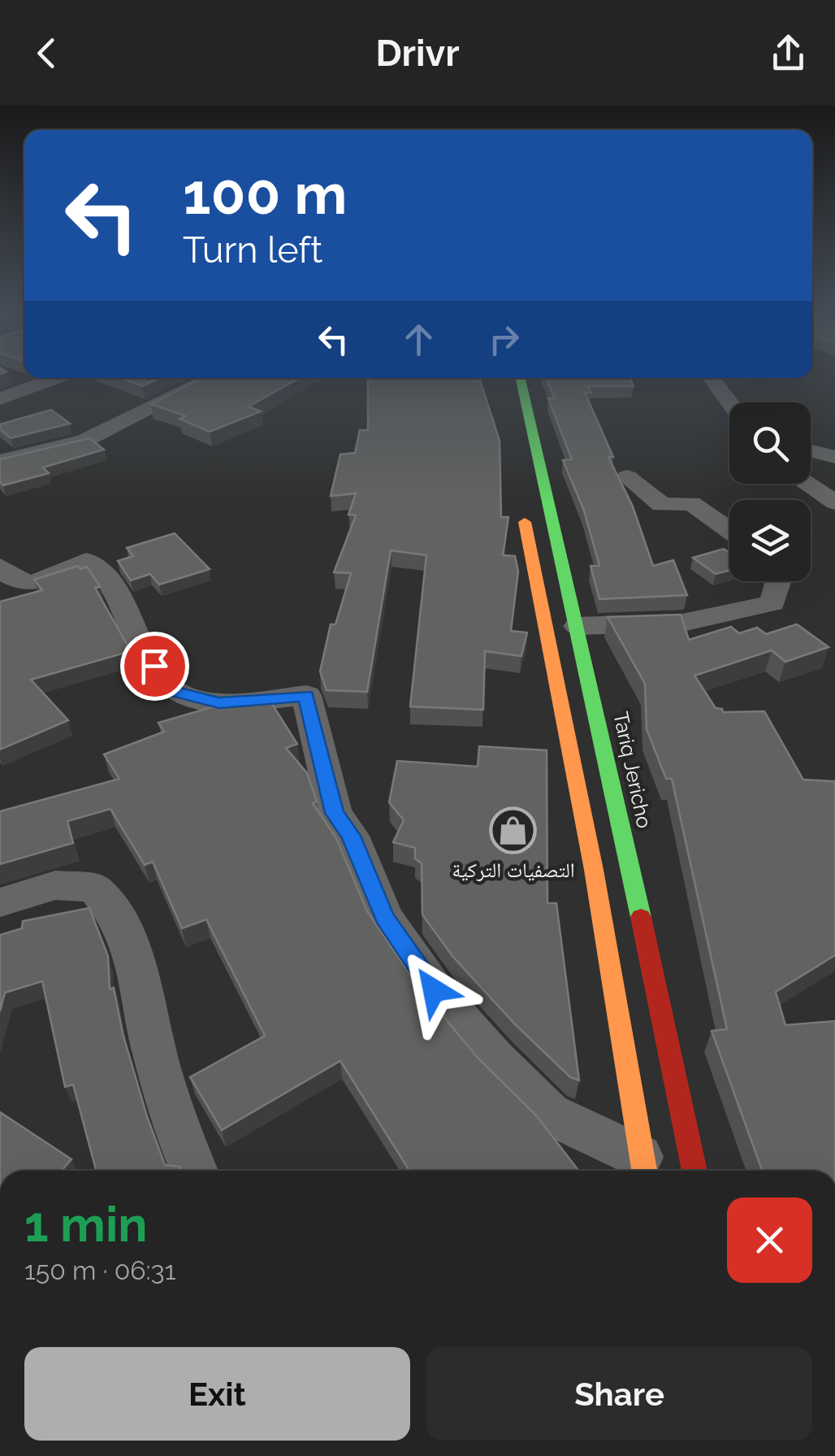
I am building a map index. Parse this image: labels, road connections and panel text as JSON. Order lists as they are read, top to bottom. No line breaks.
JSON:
{"streets":{"main road":["Tariq Jericho"]},"places":{"shop":["التصفيات التركية"]},"page":{"header":"Drivr","turn":["100 m","Turn left"],"heading":["1 min","150 m · 06:31"],"buttons":["Exit","Share"]}}
